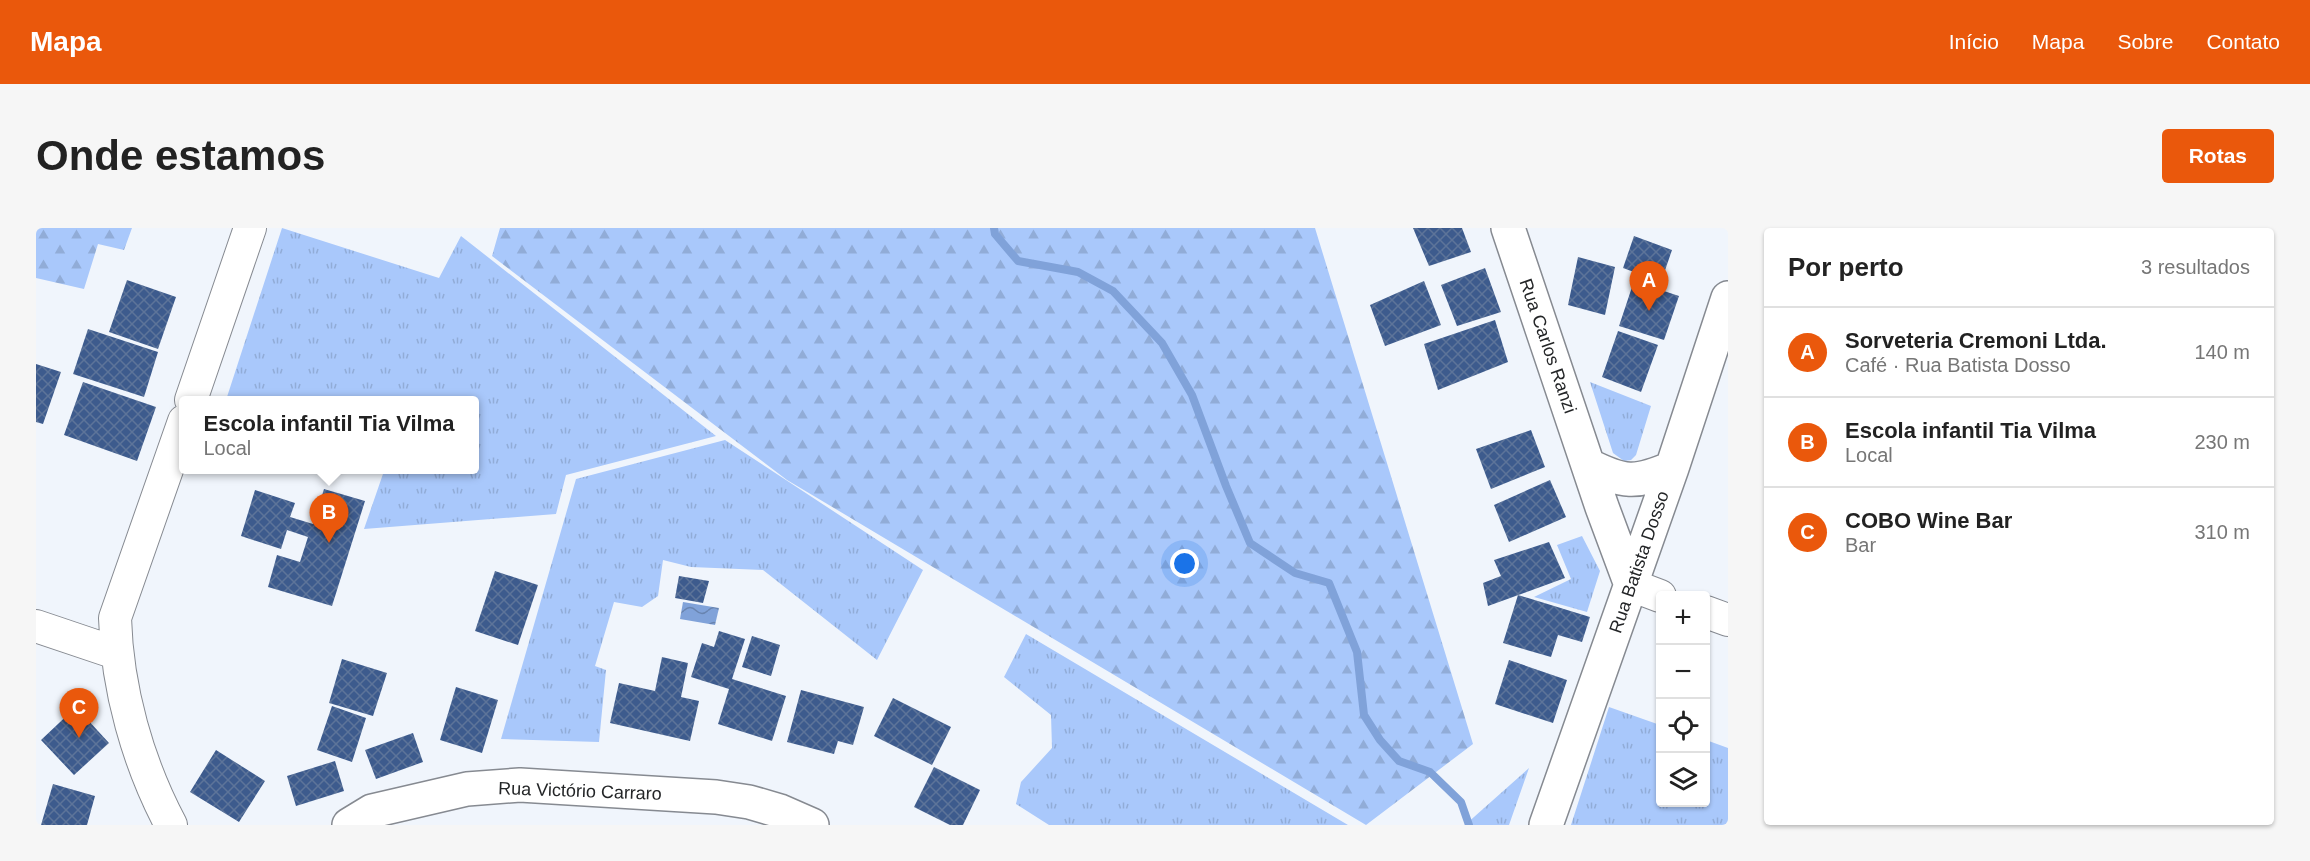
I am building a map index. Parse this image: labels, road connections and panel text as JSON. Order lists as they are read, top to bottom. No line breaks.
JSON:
{"streets":{"main road":["Rua Carlos Ranzi","Rua Batista Dosso","Rua Victório Carraro"]},"crossings":[["Rua Carlos Ranzi","Rua Batista Dosso"]],"page":{"header":"Mapa","nav":["Início","Mapa","Sobre","Contato"],"buttons":"Rotas","title":"Onde estamos","heading":["Por perto","3 resultados"],"pins":["A","B","C"],"list":[{"mark":"A","name":"Sorveteria Cremoni Ltda.","note":"Café · Rua Batista Dosso","value":"140 m"},{"mark":"B","name":"Escola infantil Tia Vilma","note":"Local","value":"230 m"},{"mark":"C","name":"COBO Wine Bar","note":"Bar","value":"310 m"}],"popup":["Escola infantil Tia Vilma","Local"],"map_buttons":["+","−"]}}
